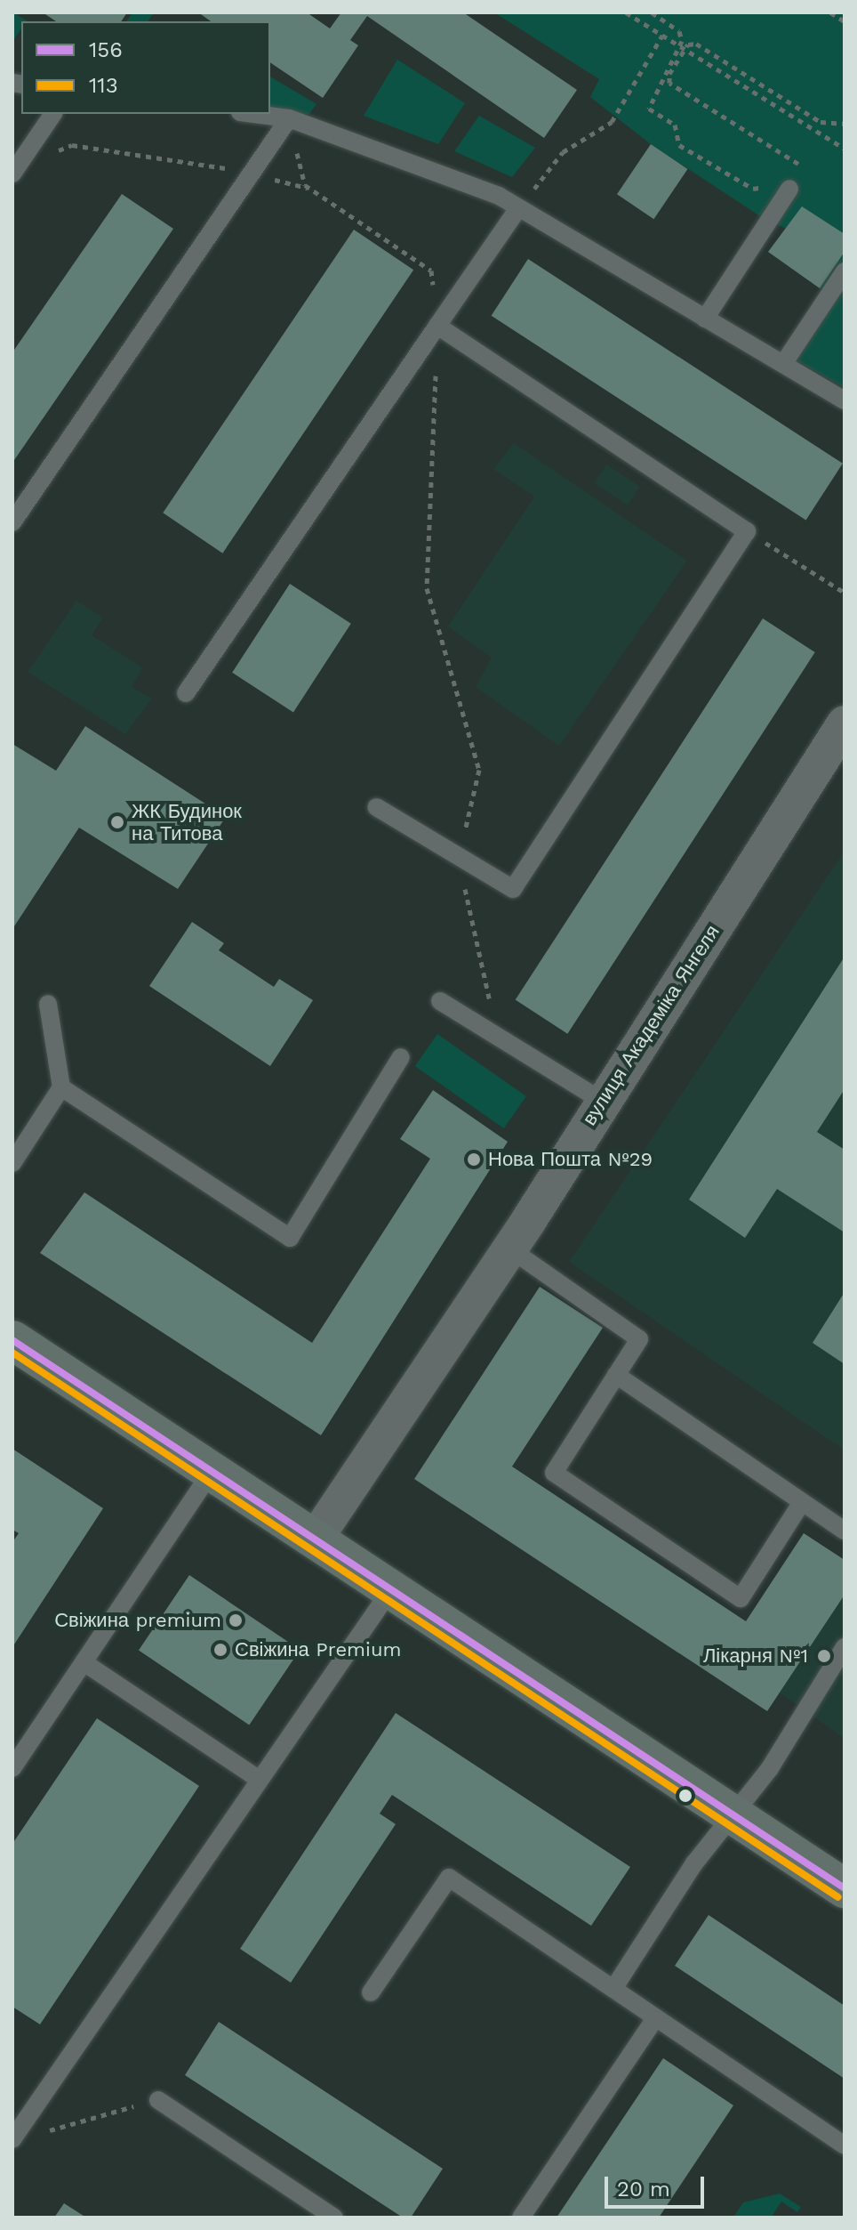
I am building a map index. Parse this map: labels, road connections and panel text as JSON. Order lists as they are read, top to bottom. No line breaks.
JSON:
{"streets":{"street":["вулиця Академіка Янгеля"]},"places":["ЖК Будинок на Титова","Нова Пошта №29","Свіжина premium","Свіжина Premium","Лікарня №1"],"lines":["transit line 156","transit line 113"],"legend":["156","113"],"scale_bar":"20 m"}
